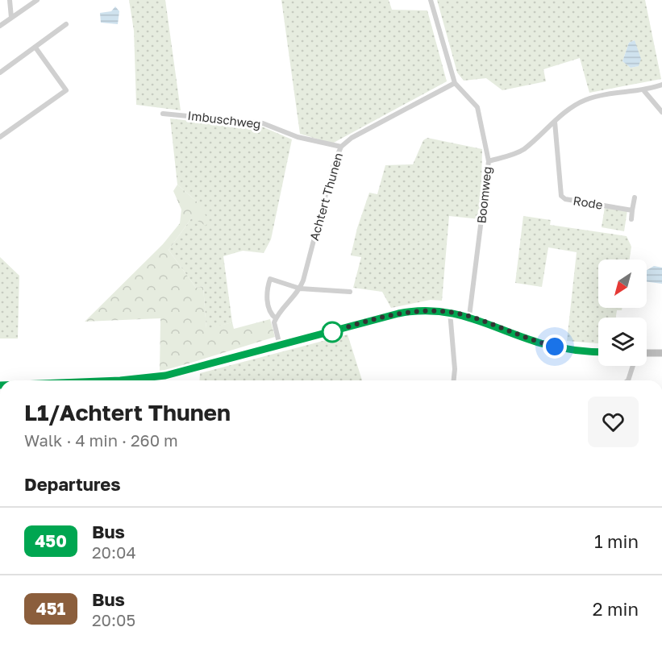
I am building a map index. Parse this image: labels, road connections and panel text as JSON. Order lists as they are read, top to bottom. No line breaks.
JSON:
{"streets":{"street":["Imbuschweg","Boomweg","Achtert Thunen","Rode"]},"crossings":[["Imbuschweg","Achtert Thunen"],["Boomweg","Achtert Thunen"]],"lines":["bus line 450"],"north":"bottom left","page":{"heading":[["L1/Achtert Thunen","Walk · 4 min · 260 m"],"Departures"],"list":[{"mark":"450","name":"Bus","note":"20:04","value":"1 min"},{"mark":"451","name":"Bus","note":"20:05","value":"2 min"}]}}
